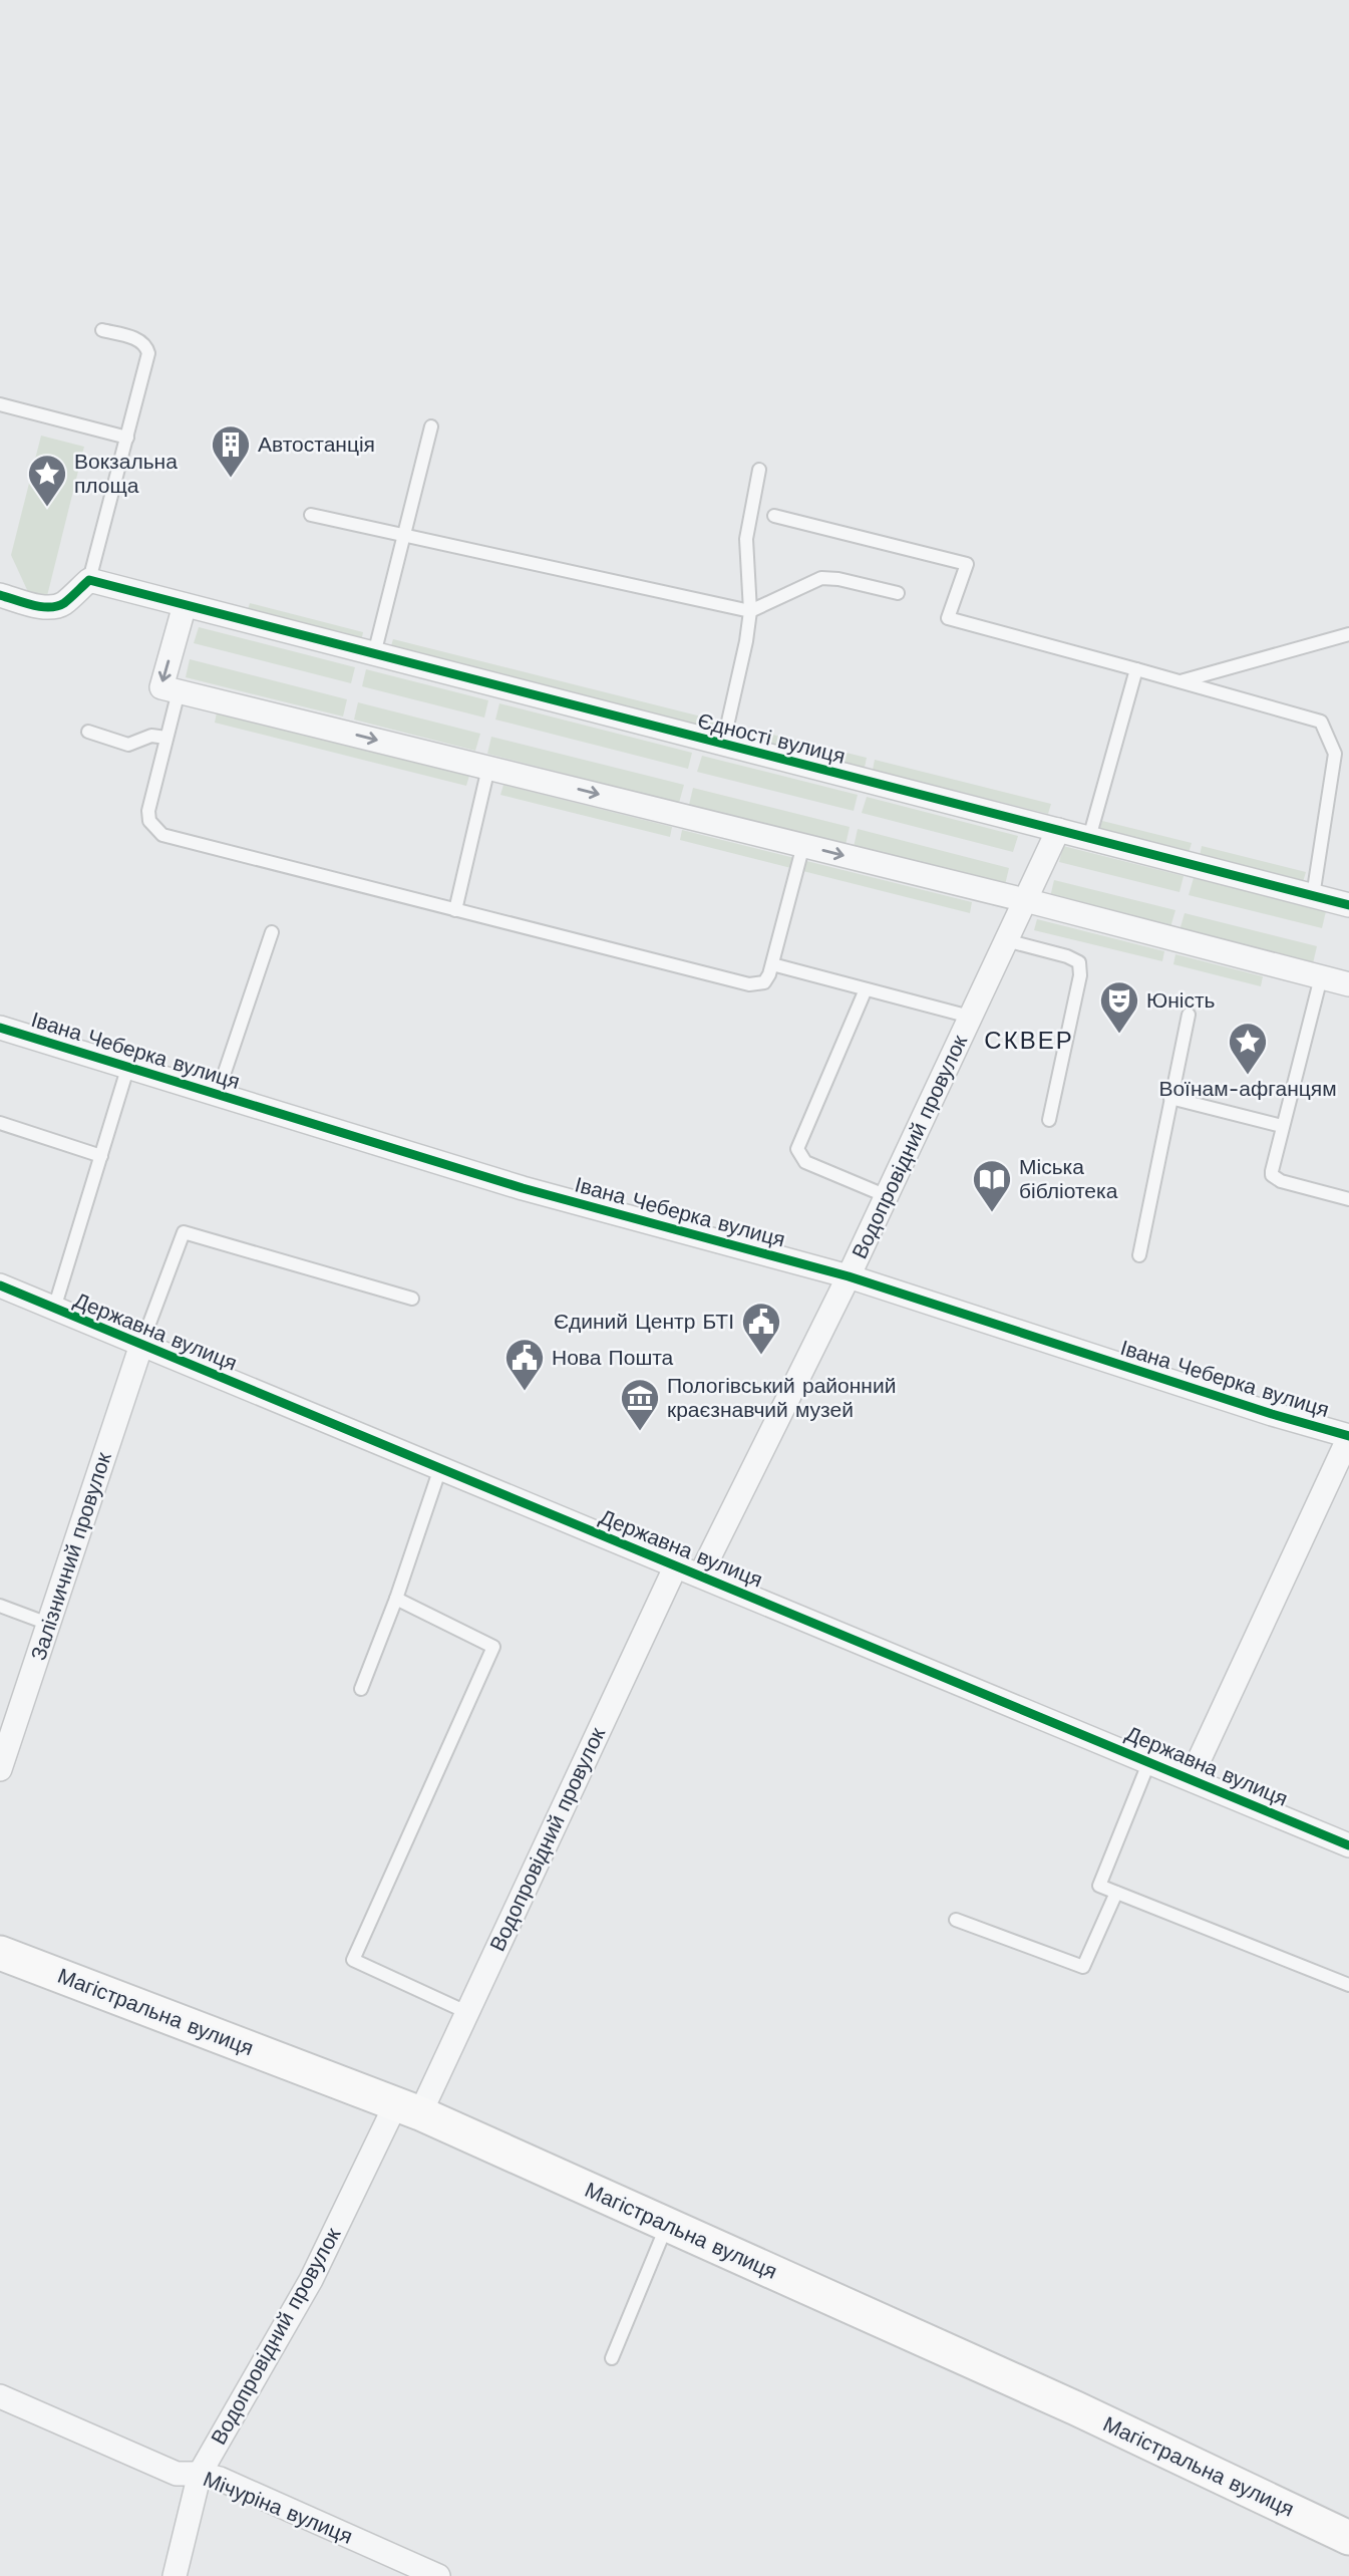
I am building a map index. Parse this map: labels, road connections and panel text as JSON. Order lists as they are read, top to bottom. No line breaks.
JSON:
{"streets":{"main road":["Магістральна вулиця"],"street":["Єдності вулиця","Івана Чеберка вулиця","Водопровідний провулок","Державна вулиця","Залізничний провулок","Мічуріна вулиця"]},"crossings":[["Єдності вулиця","Водопровідний провулок"],["Івана Чеберка вулиця","Водопровідний провулок"],["Водопровідний провулок","Державна вулиця"],["Водопровідний провулок","Магістральна вулиця"],["Водопровідний провулок","Мічуріна вулиця"],["Державна вулиця","Залізничний провулок"]],"districts":["СКВЕР"],"places":{"building":["Автостанція"],"place":["Вокзальна площа","Воїнам-афганцям"],"theatre":["Юність"],"library":["Міська бібліотека"],"public building":["Єдиний Центр БТІ","Нова Пошта"],"museum":["Пологівський районний краєзнавчий музей"]}}
